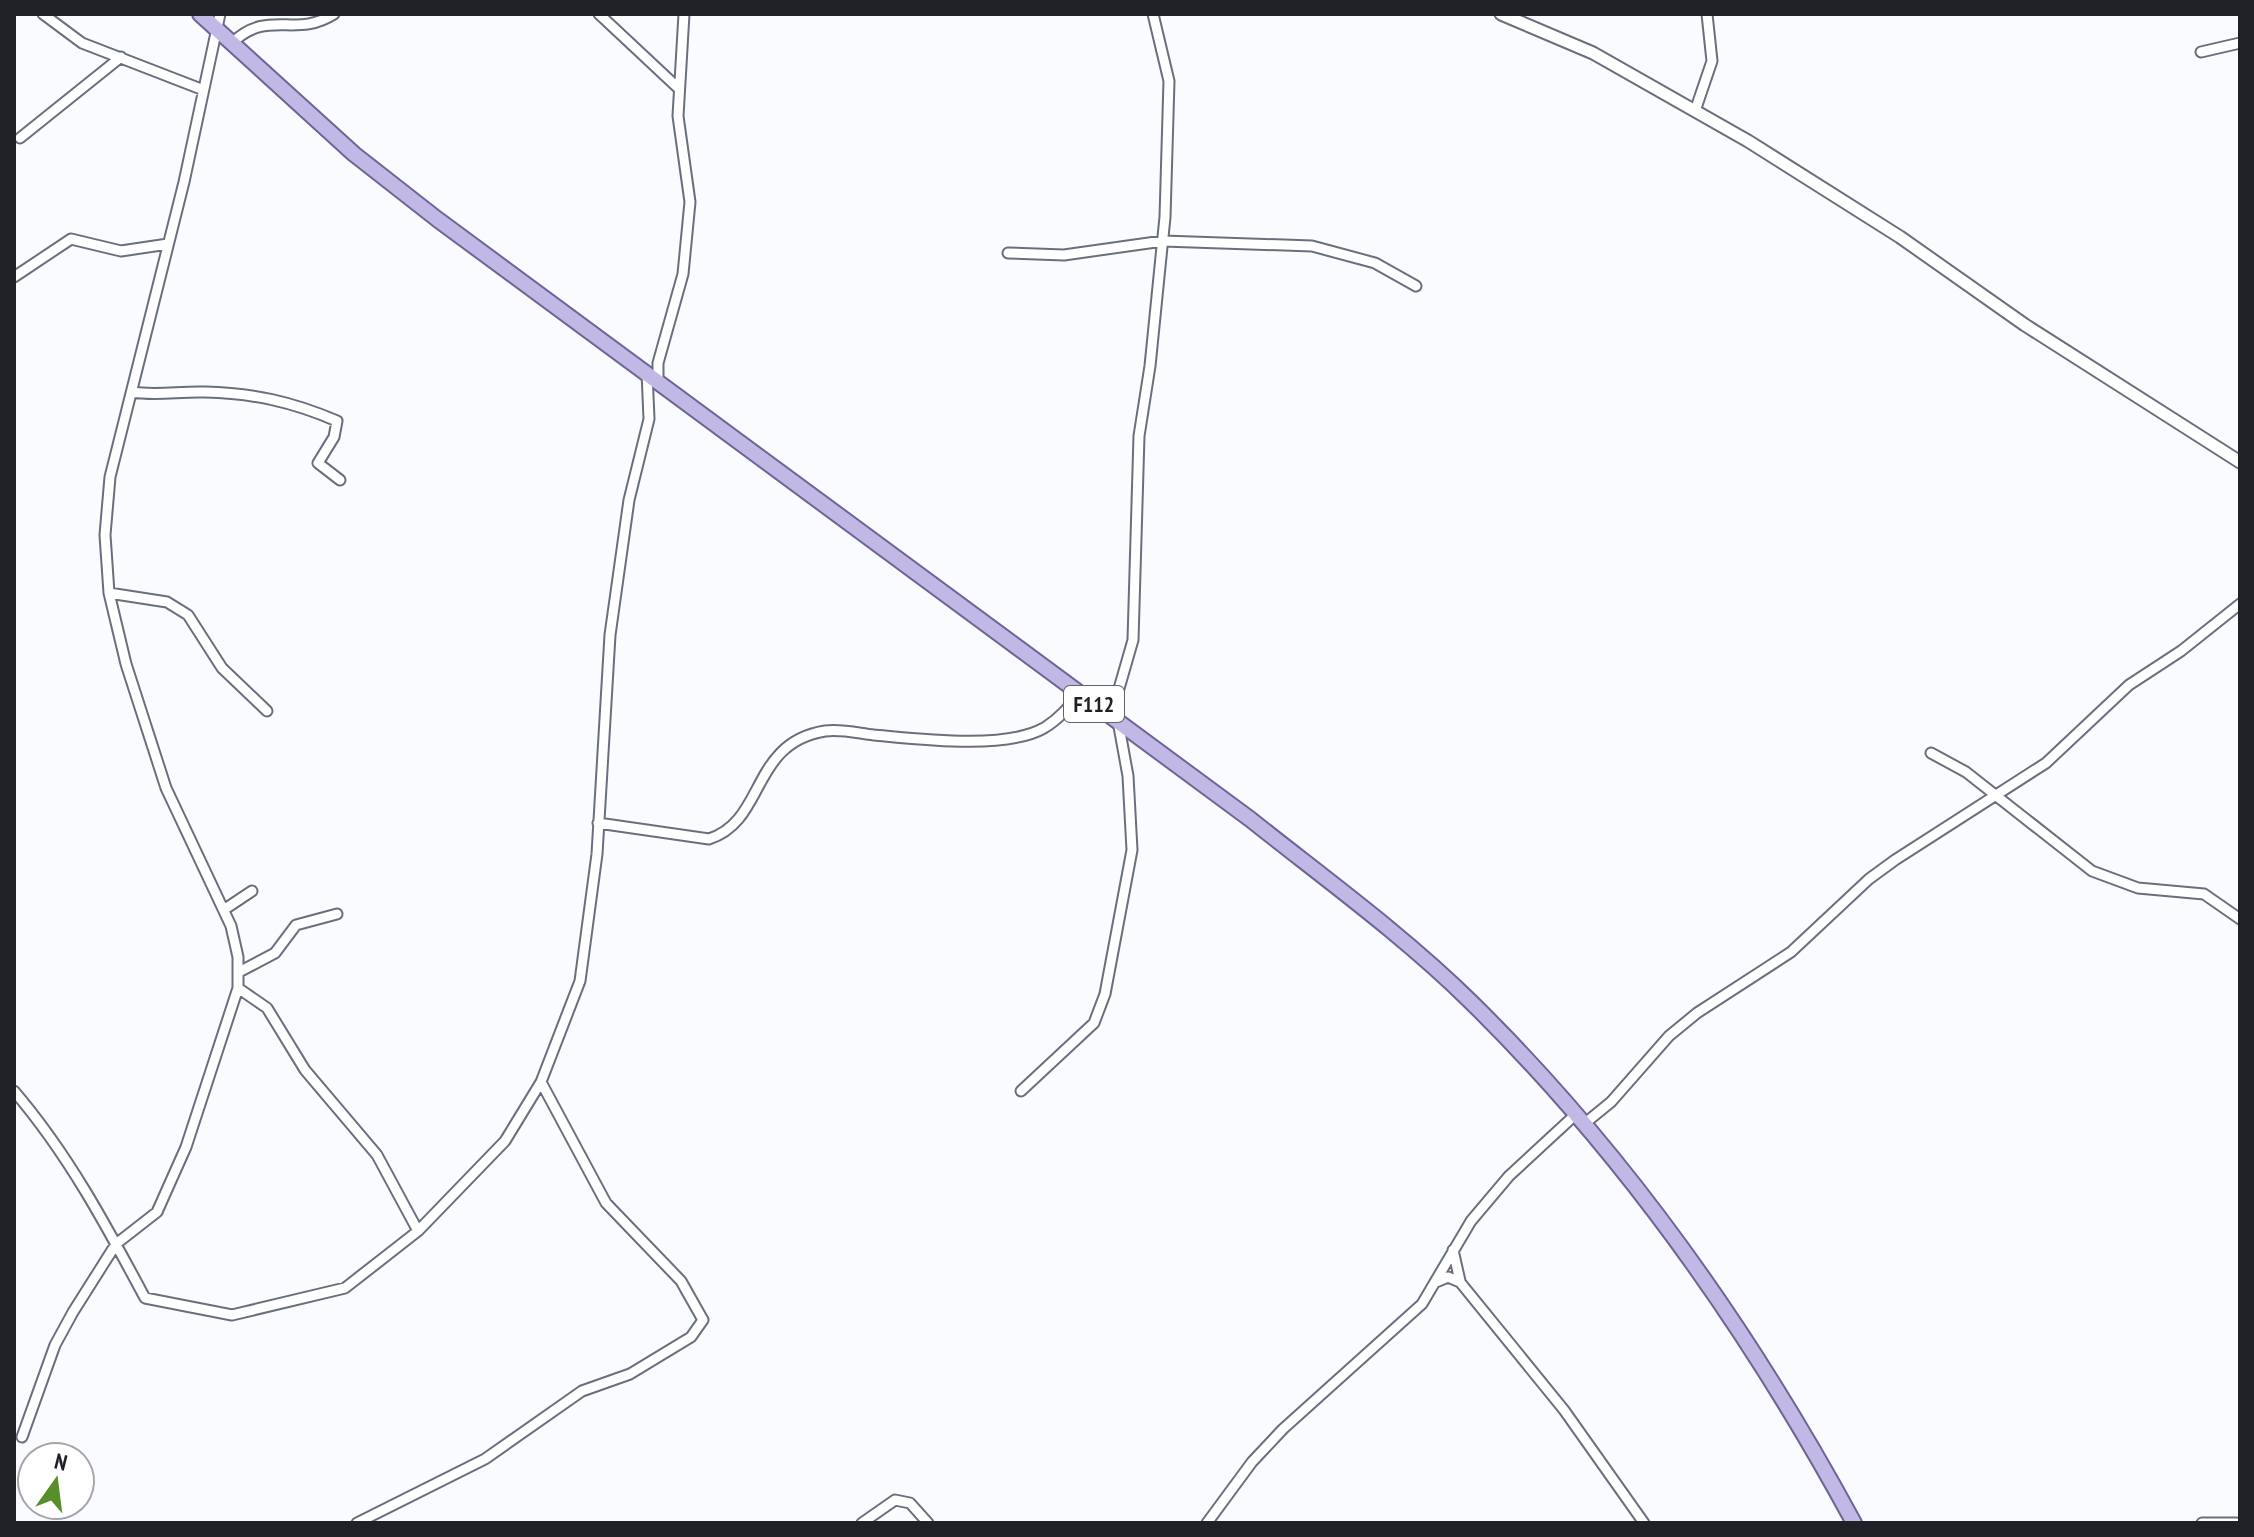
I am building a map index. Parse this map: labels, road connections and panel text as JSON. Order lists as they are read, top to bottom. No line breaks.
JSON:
{"streets":{"main road":["F112"]},"north":"top"}
